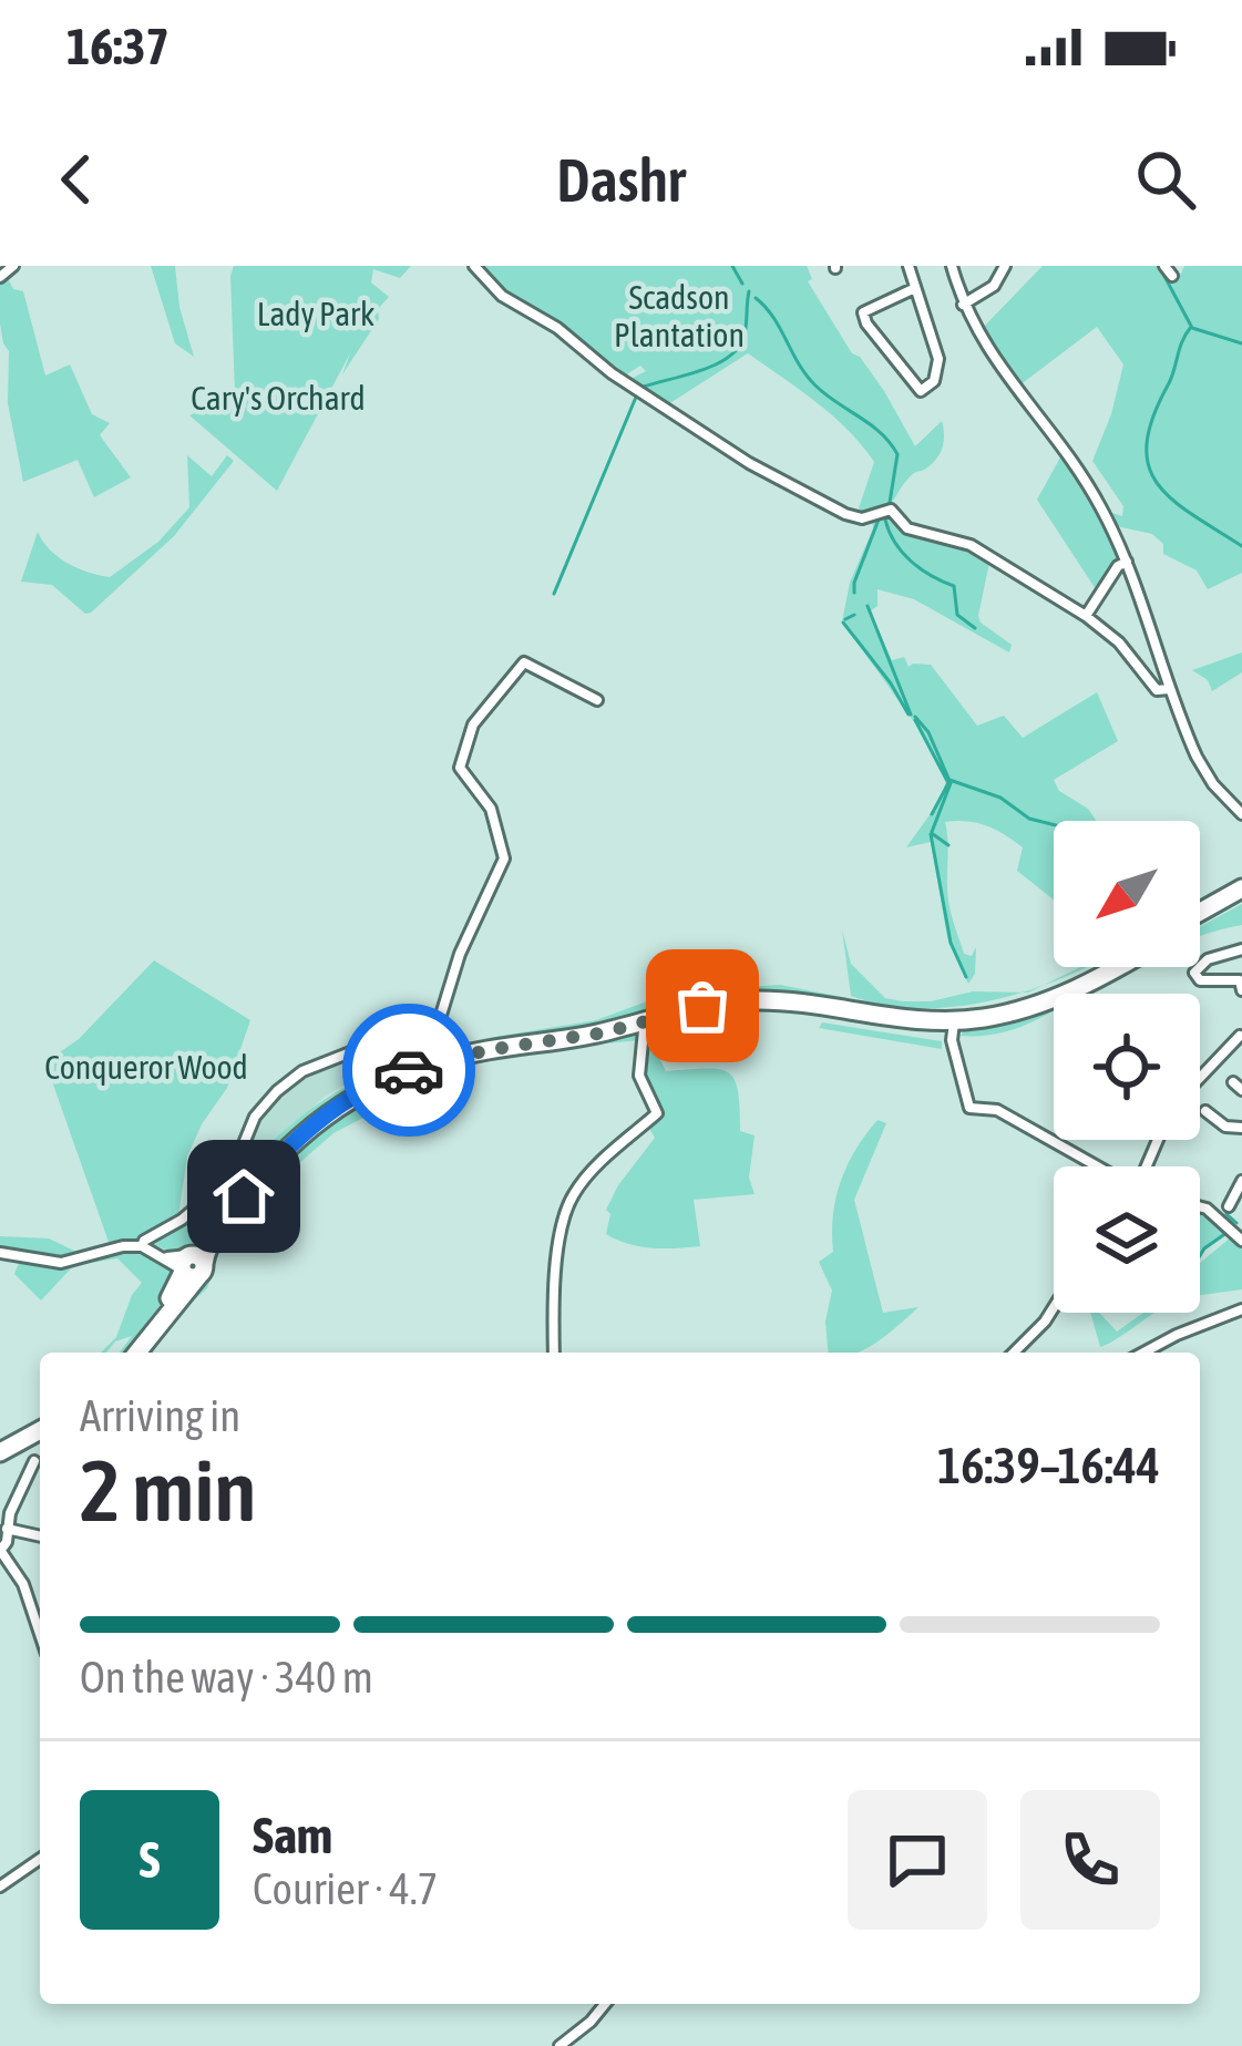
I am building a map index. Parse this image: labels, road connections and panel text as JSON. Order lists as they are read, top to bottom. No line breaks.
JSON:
{"parks":["Scadson Plantation","Lady Park","Cary's Orchard","Conqueror Wood"],"north":"bottom left","page":{"status":"16:37","header":"Dashr","heading":["2 min","Arriving in","16:39–16:44"],"panel":["Sam","Courier · 4.7"],"bar":"On the way · 340 m","round":"S"}}
